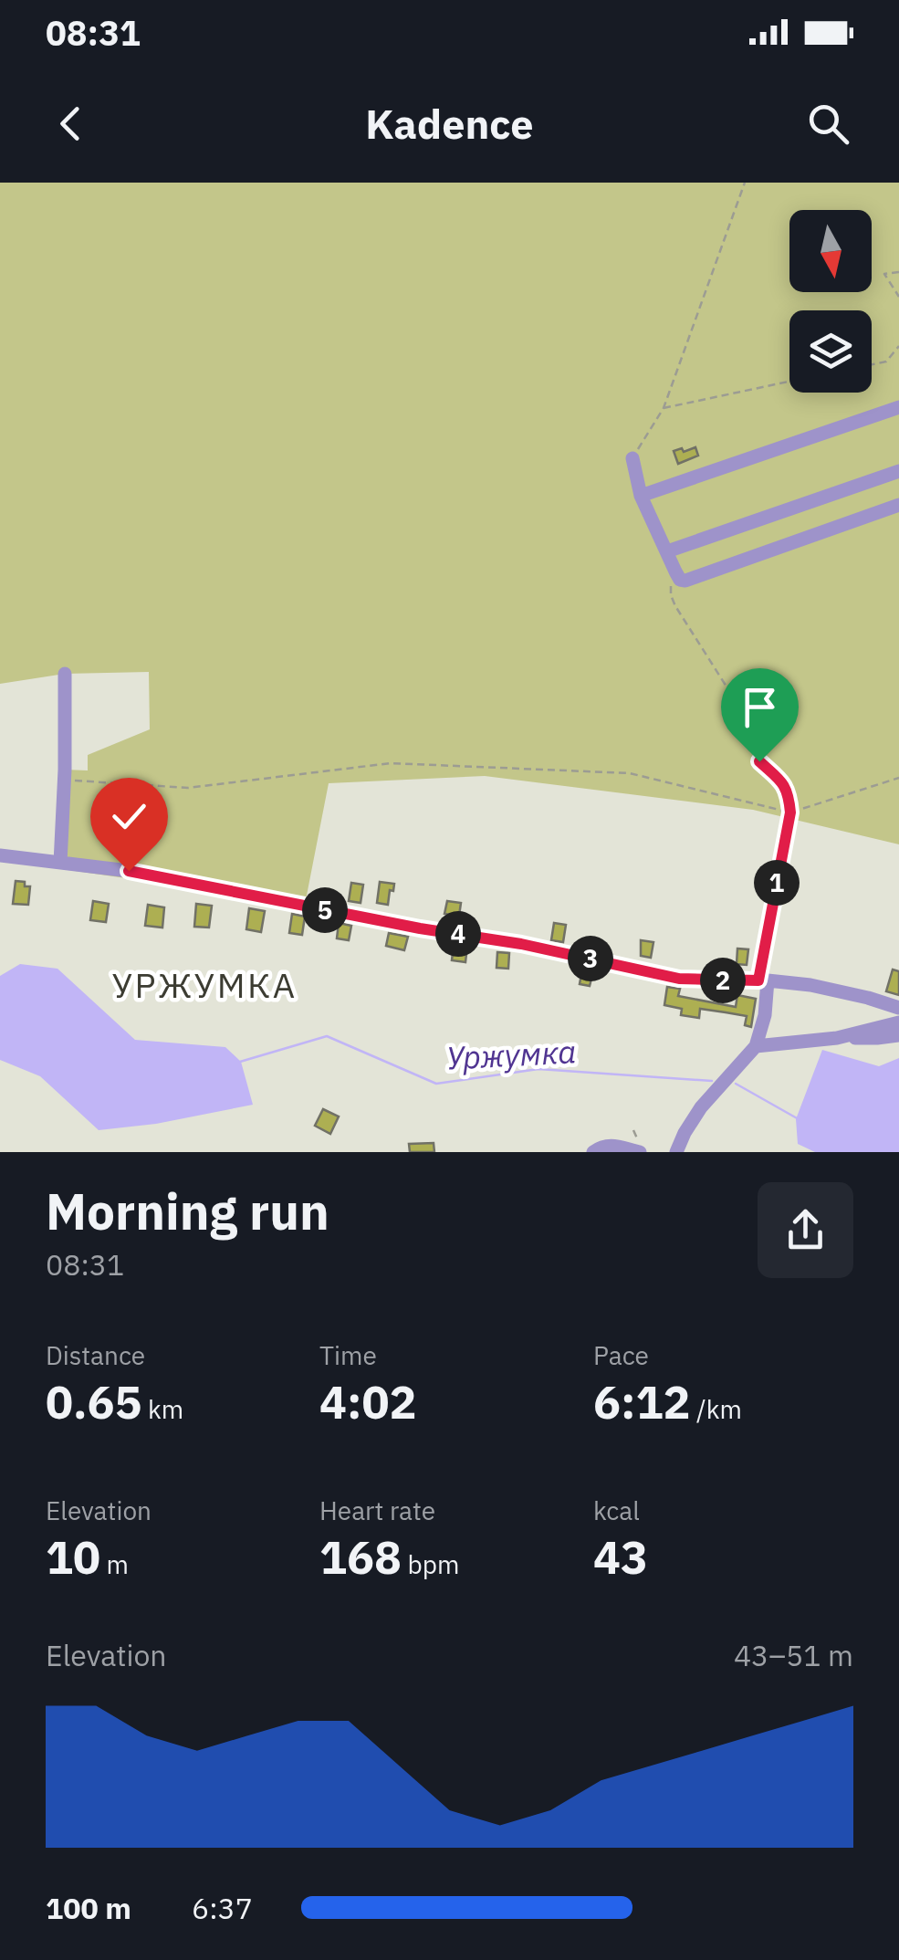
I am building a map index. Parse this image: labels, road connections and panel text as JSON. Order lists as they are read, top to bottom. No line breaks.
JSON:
{"districts":["УРЖУМКА"],"water":["Уржумка"],"north":"bottom","page":{"status":"08:31","header":"Kadence","pins":["1","5","4","3","2"],"heading":["Morning run","08:31"],"stats":[["Distance","0.65 km"],["Time","4:02"],["Pace","6:12 /km"],["Elevation","10 m"],["Heart rate","168 bpm"],["kcal","43"]],"chart":["Elevation","43–51 m"],"list":[{"name":"100 m","note":"6:37"}]}}
